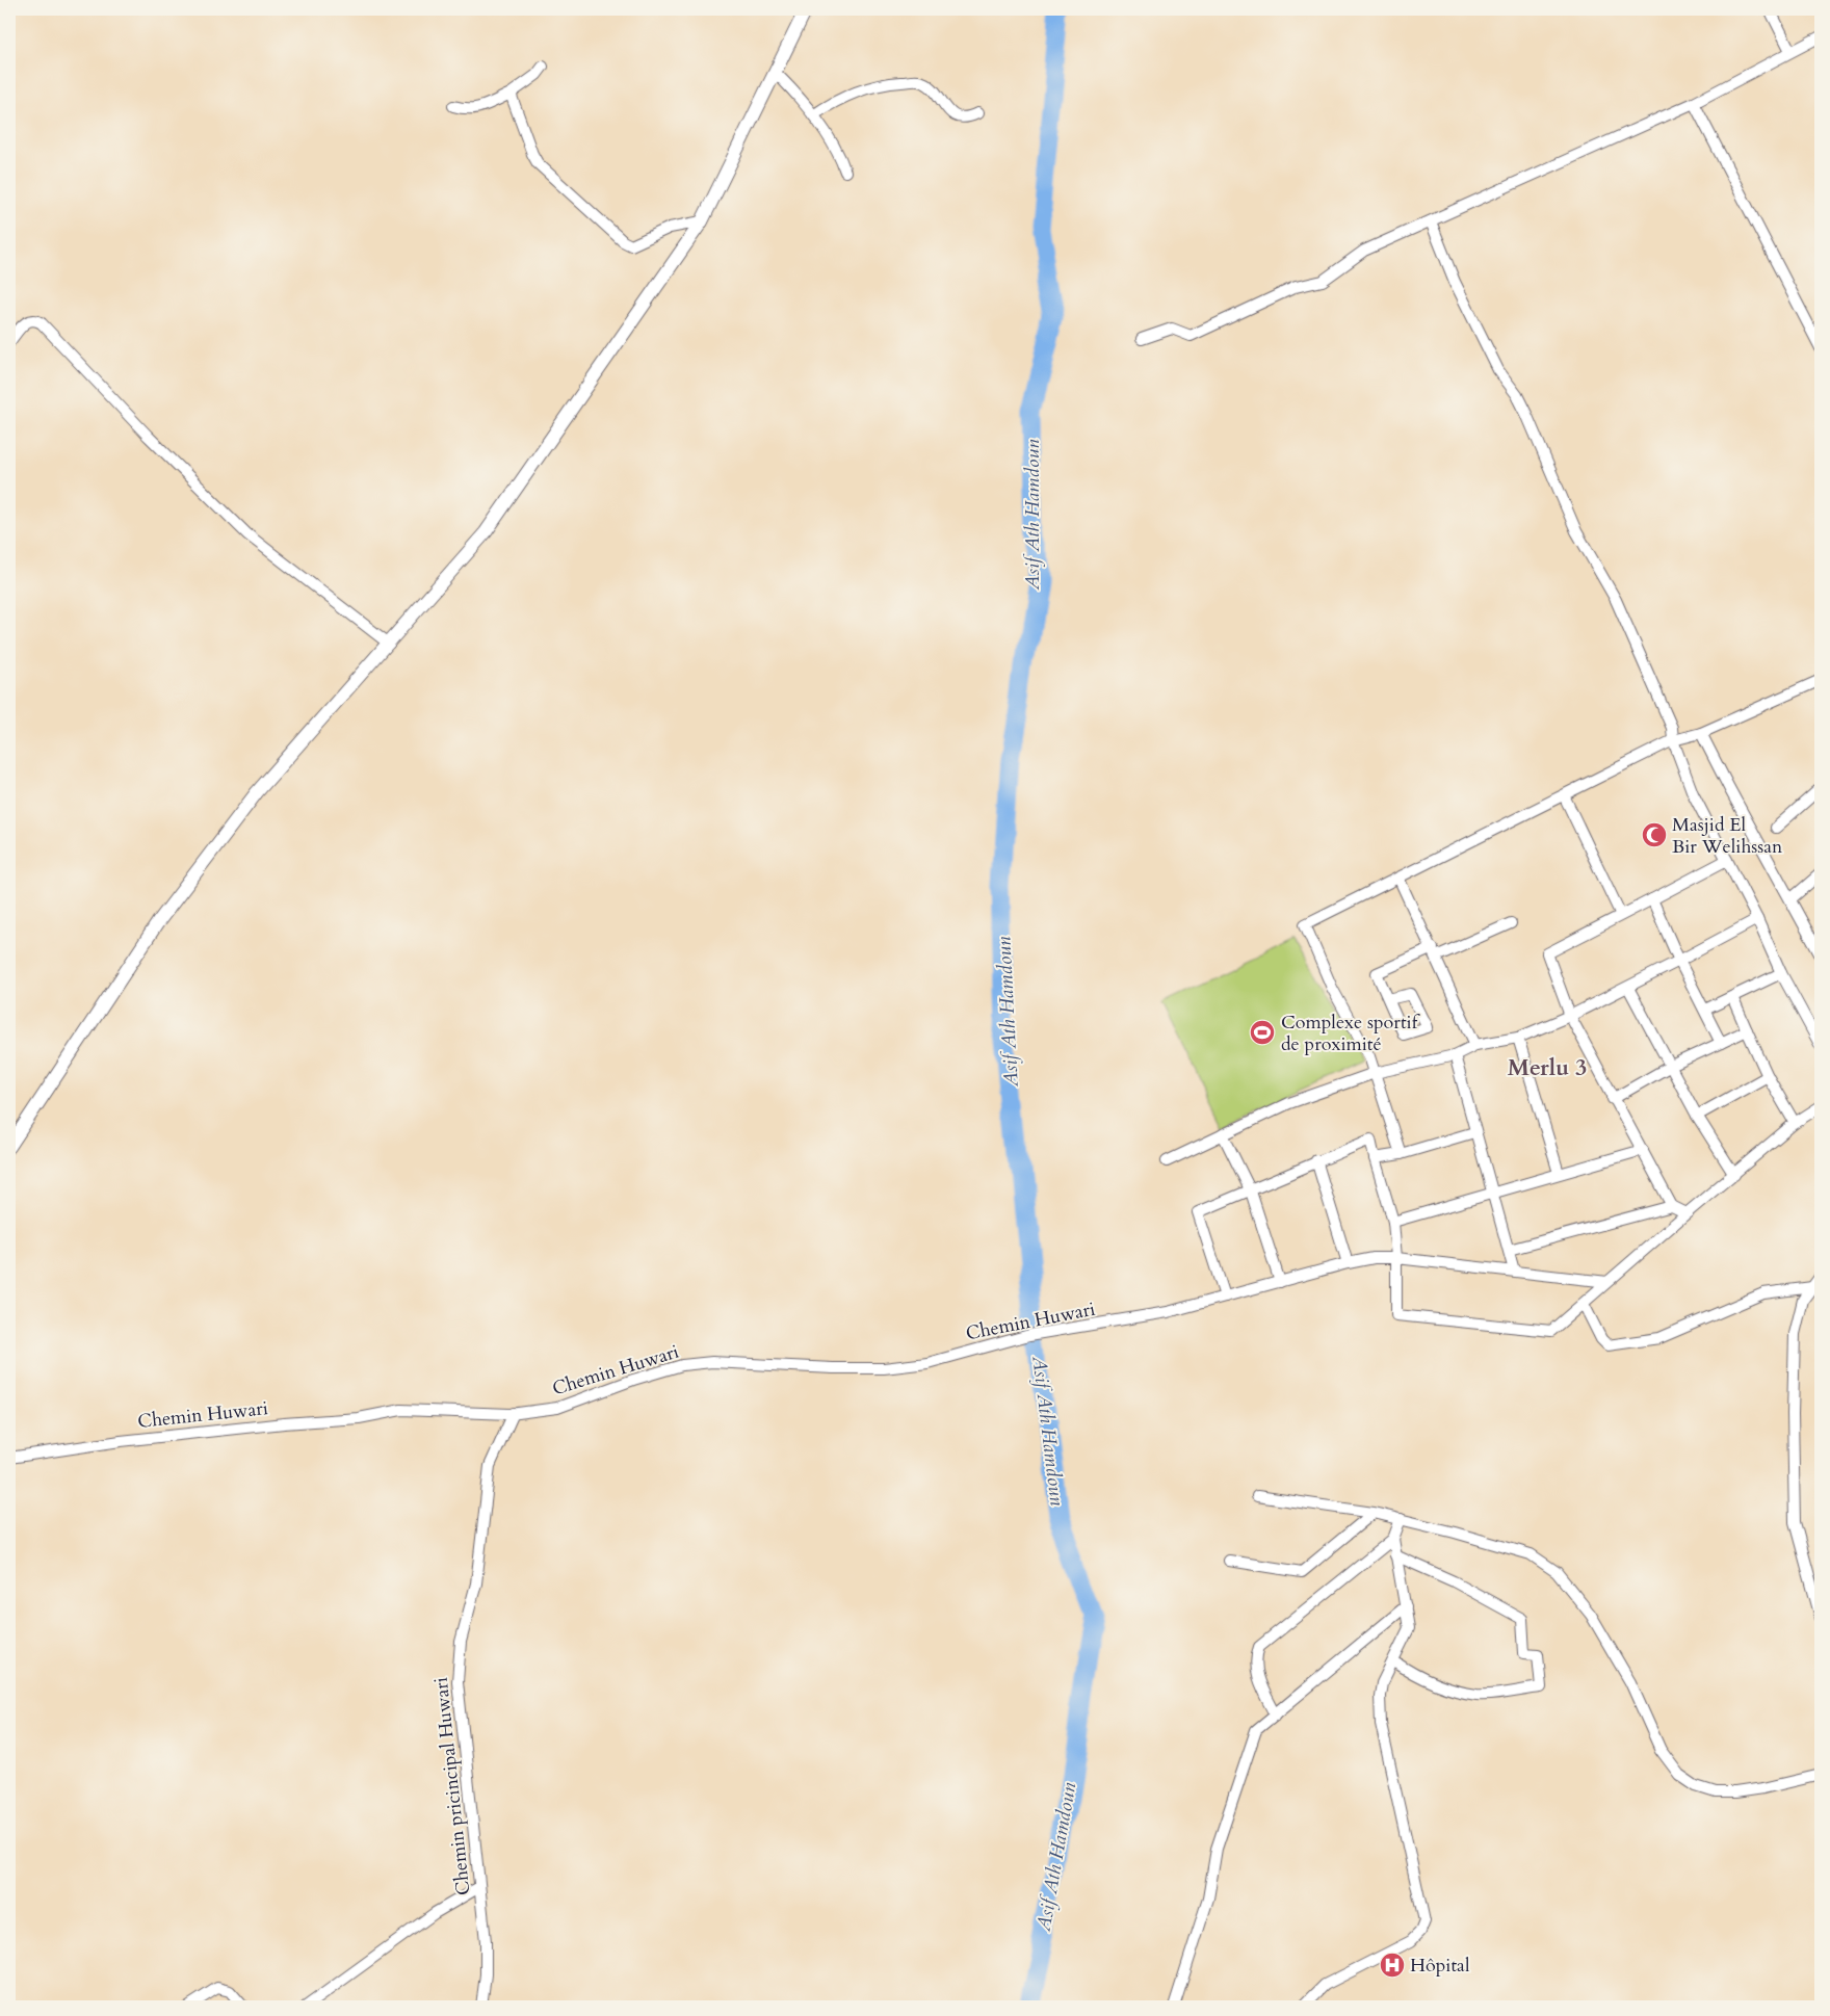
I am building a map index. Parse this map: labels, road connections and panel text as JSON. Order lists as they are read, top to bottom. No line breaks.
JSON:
{"streets":{"street":["Chemin Huwari","Chemin pricincipal Huwari"]},"crossings":[["Chemin Huwari","Chemin pricincipal Huwari"]],"districts":["Merlu 3"],"water":["Asif Ath Hamdoun"],"places":{"mosque":["Masjid El Bir Welihssan"],"sports":["Complexe sportif de proximité"],"hospital":["Hôpital"]}}
